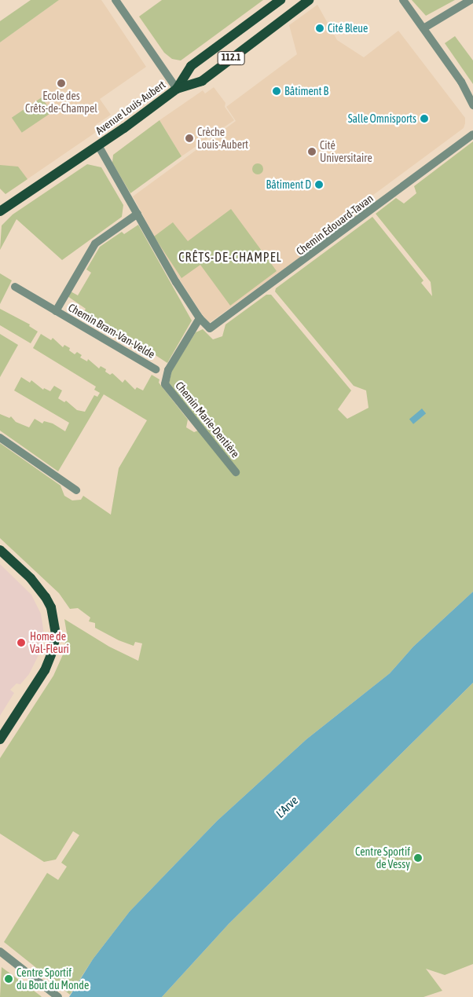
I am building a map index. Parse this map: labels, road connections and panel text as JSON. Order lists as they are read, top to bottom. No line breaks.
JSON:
{"streets":{"main road":["112.1","Avenue Louis-Aubert"],"street":["Chemin Edouard-Tavan","Chemin Bram-Van-Velde","Chemin Marie-Dentière"]},"crossings":[["112.1","Avenue Louis-Aubert"],["112.1","Chemin Edouard-Tavan"],["Avenue Louis-Aubert","Chemin Edouard-Tavan"],["Chemin Edouard-Tavan","Chemin Bram-Van-Velde"],["Chemin Edouard-Tavan","Chemin Marie-Dentière"]],"districts":["CRÊTS-DE-CHAMPEL"],"water":["L'Arve"],"places":["Cité Bleue","Ecole des Crêts-de-Champel","Bâtiment B","Salle Omnisports","Crèche Louis-Aubert","Cité Universitaire","Bâtiment D","Home de Val-Fleuri","Centre Sportif de Vessy","Centre Sportif du Bout du Monde"]}
